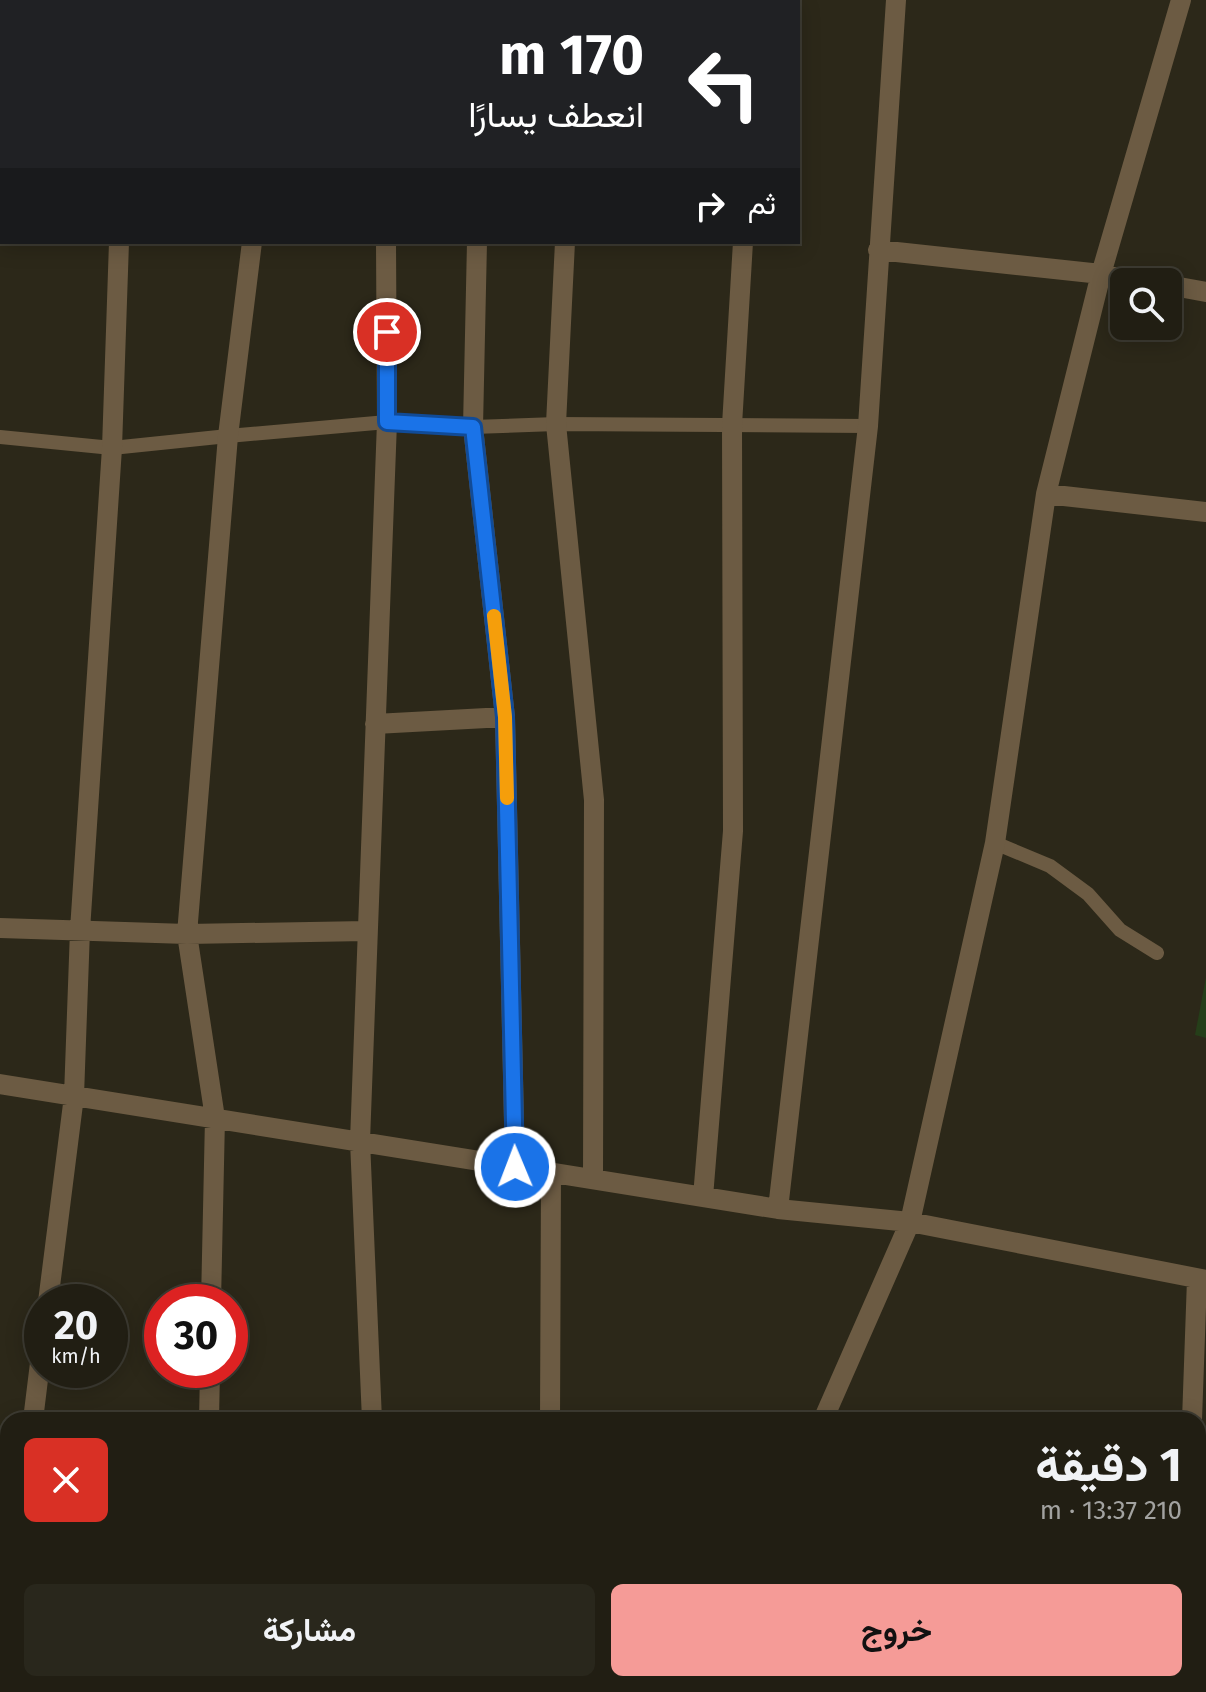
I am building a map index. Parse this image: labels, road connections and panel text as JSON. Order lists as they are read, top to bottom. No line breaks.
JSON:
{"page":{"turn":["170 m","انعطف يسارًا"],"then":"ثم","speed":"20 km/h","limit":"30","heading":["1 دقيقة","210 m · 13:37"],"buttons":["خروج","مشاركة"]}}
